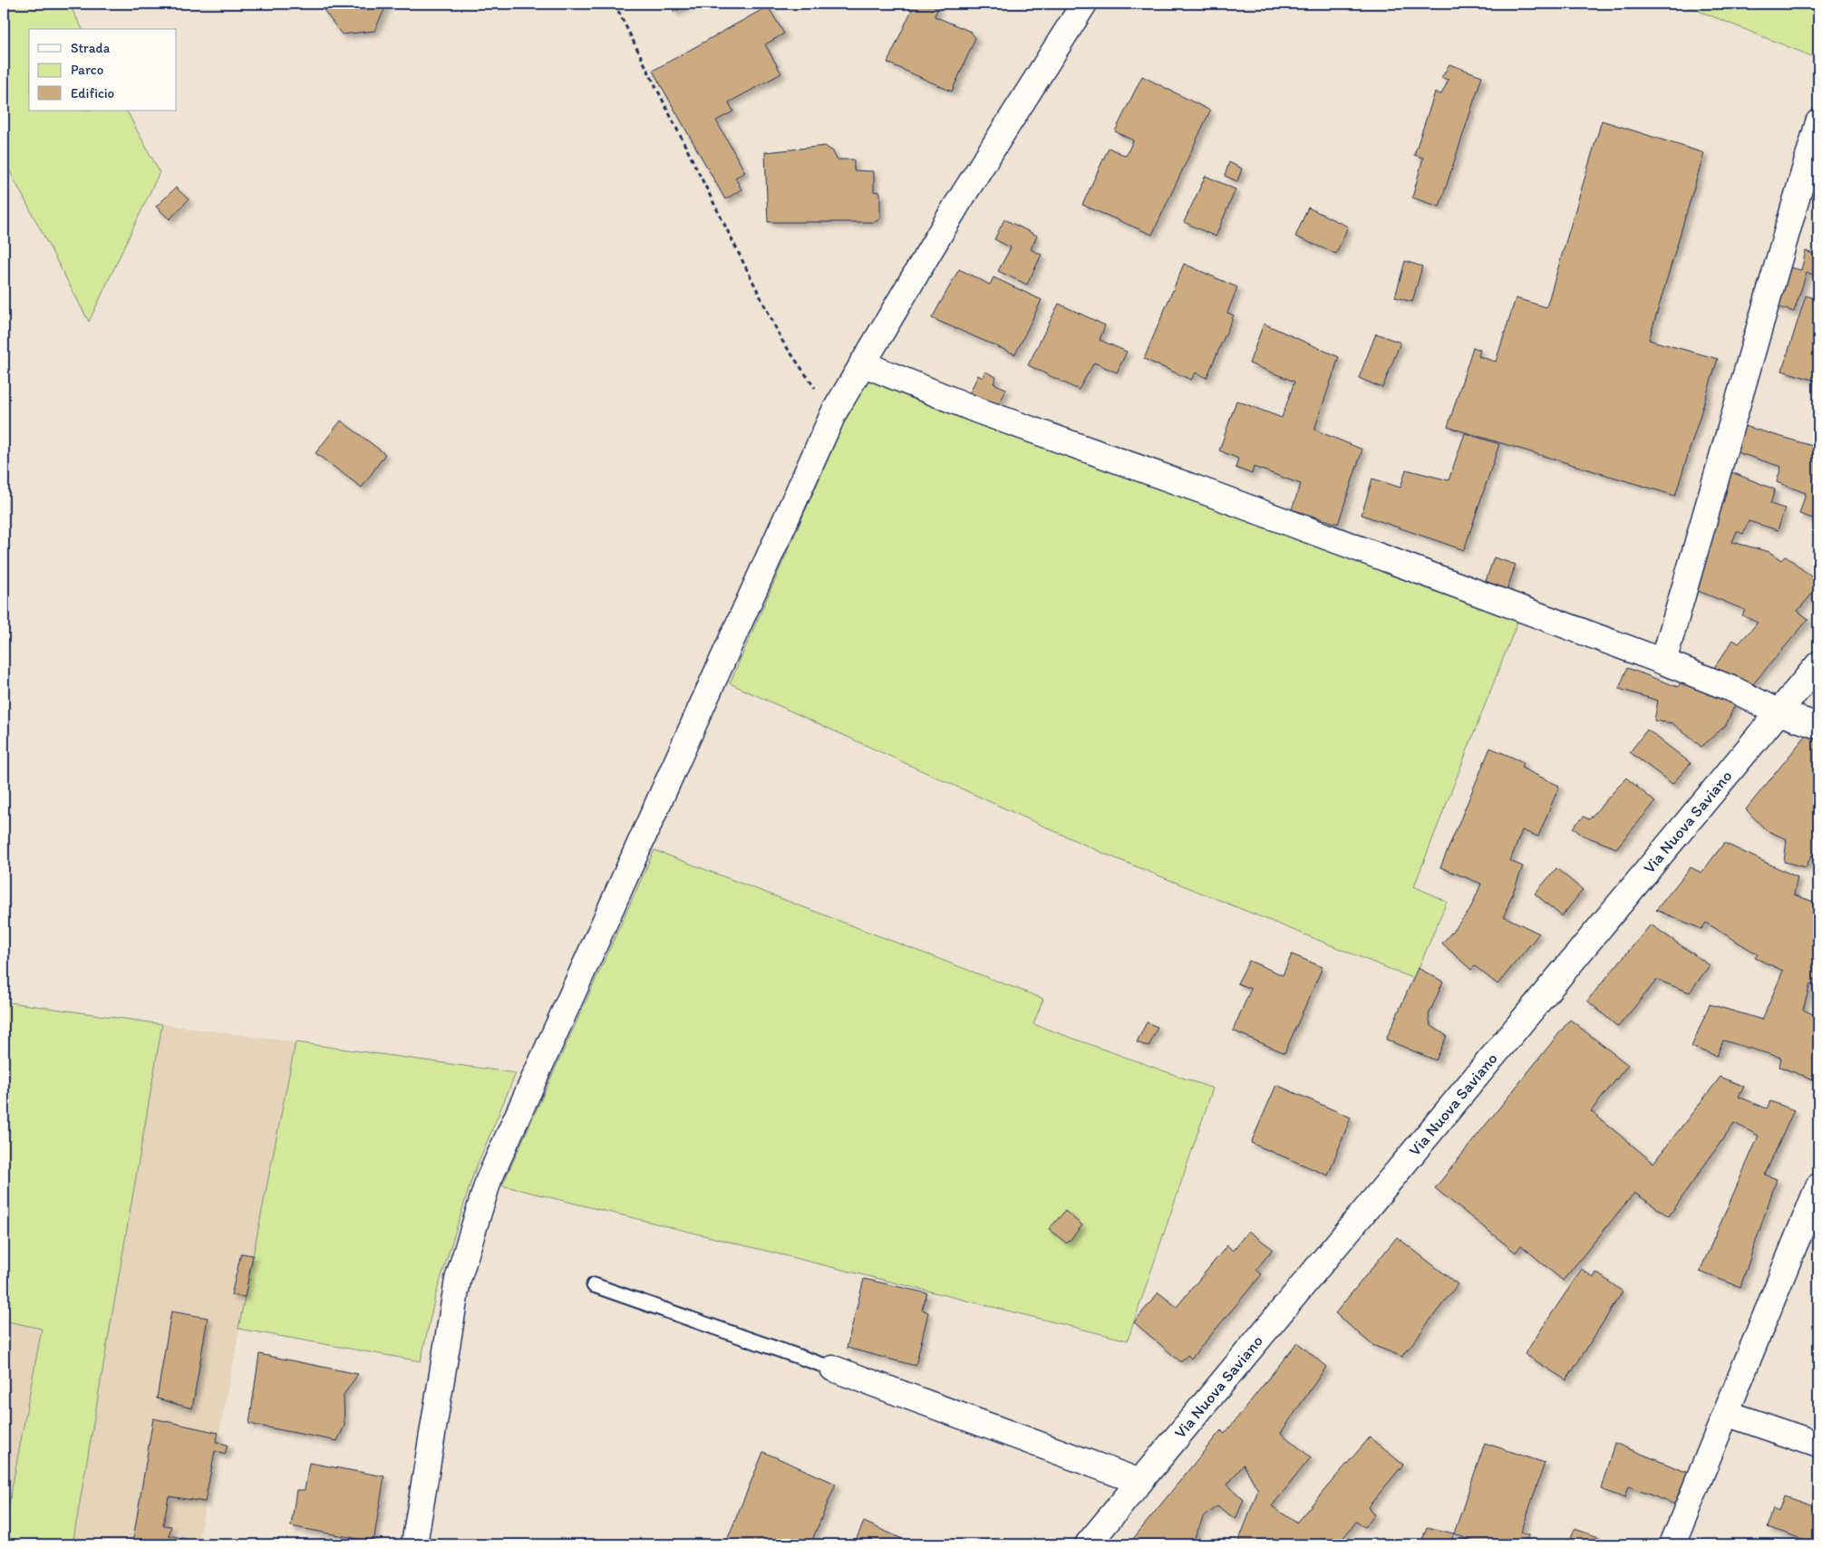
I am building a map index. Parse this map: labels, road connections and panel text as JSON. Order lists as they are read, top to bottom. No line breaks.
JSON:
{"streets":{"street":["Via Nuova Saviano"]},"legend":["Strada","Parco","Edificio"]}
